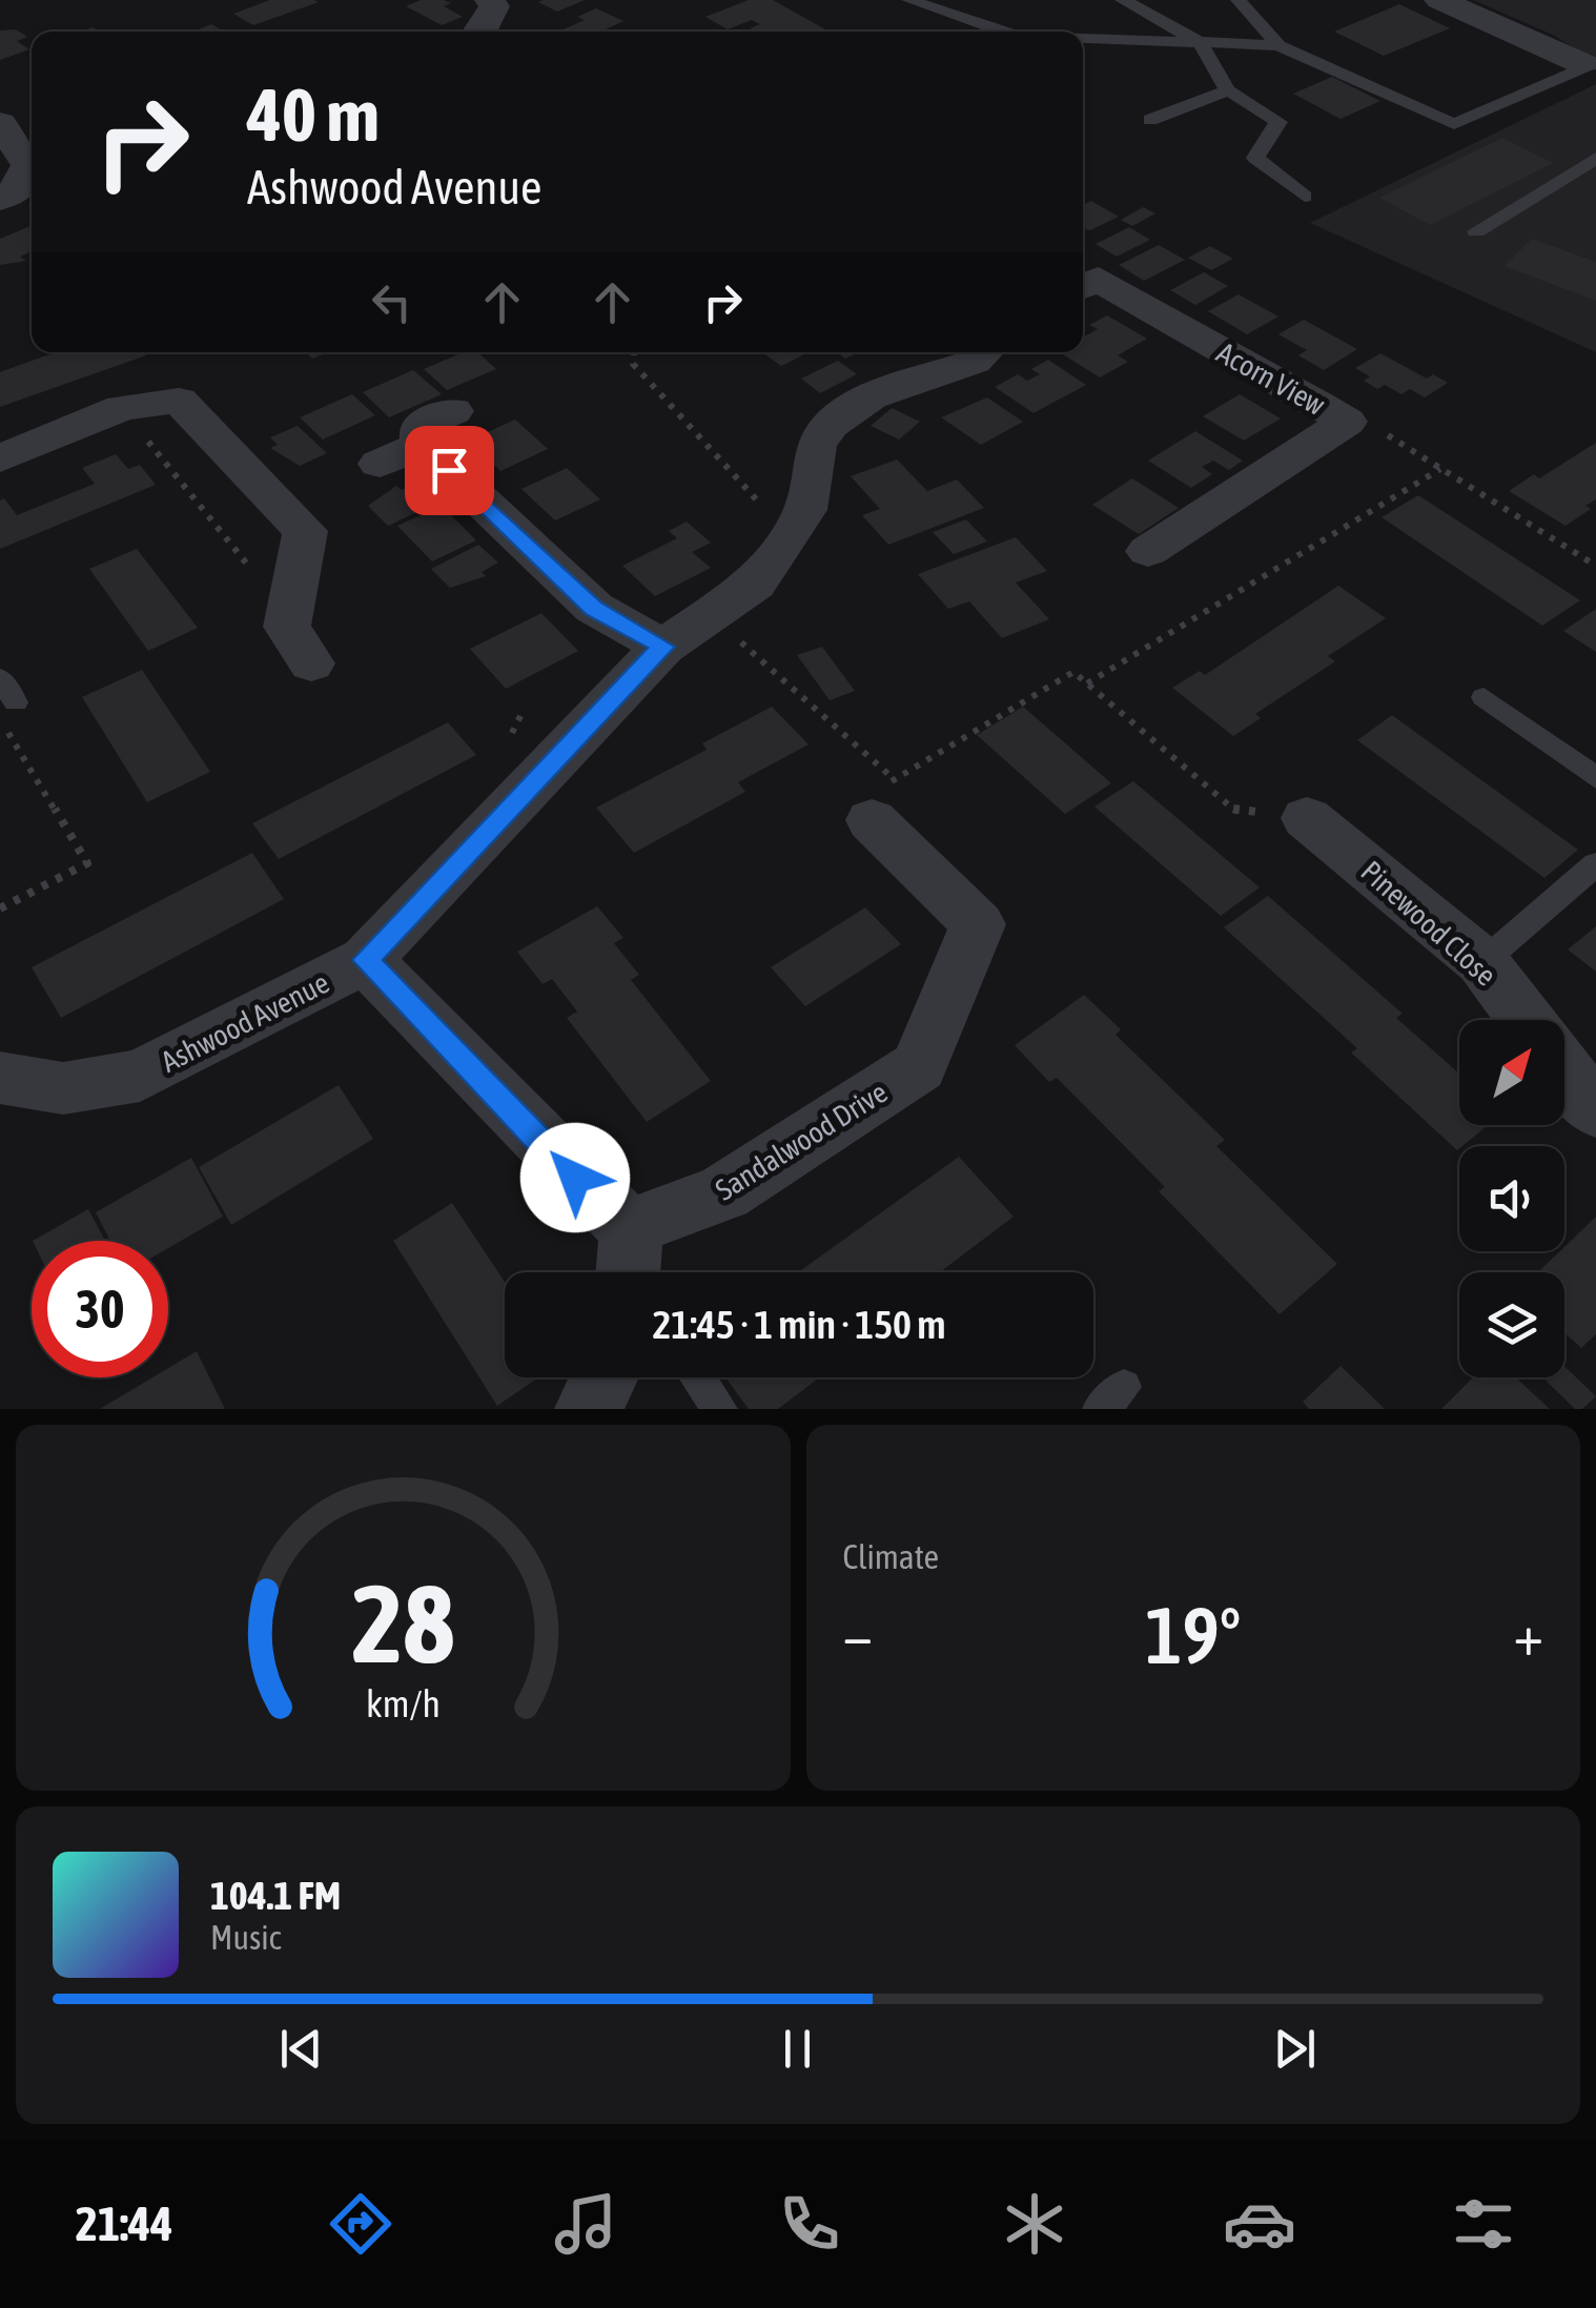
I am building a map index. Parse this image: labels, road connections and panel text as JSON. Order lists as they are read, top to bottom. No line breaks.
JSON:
{"streets":{"street":["Acorn View","Pinewood Close","Ashwood Avenue","Sandalwood Drive"]},"north":"top right","page":{"turn":["40 m","Ashwood Avenue"],"limit":"30","trip":"21:45 · 1 min · 150 m","tile":"Climate","heat":["−","19°","+"],"song":["104.1 FM","Music"],"tabs":"21:44","gauge":["28","km/h"]}}
